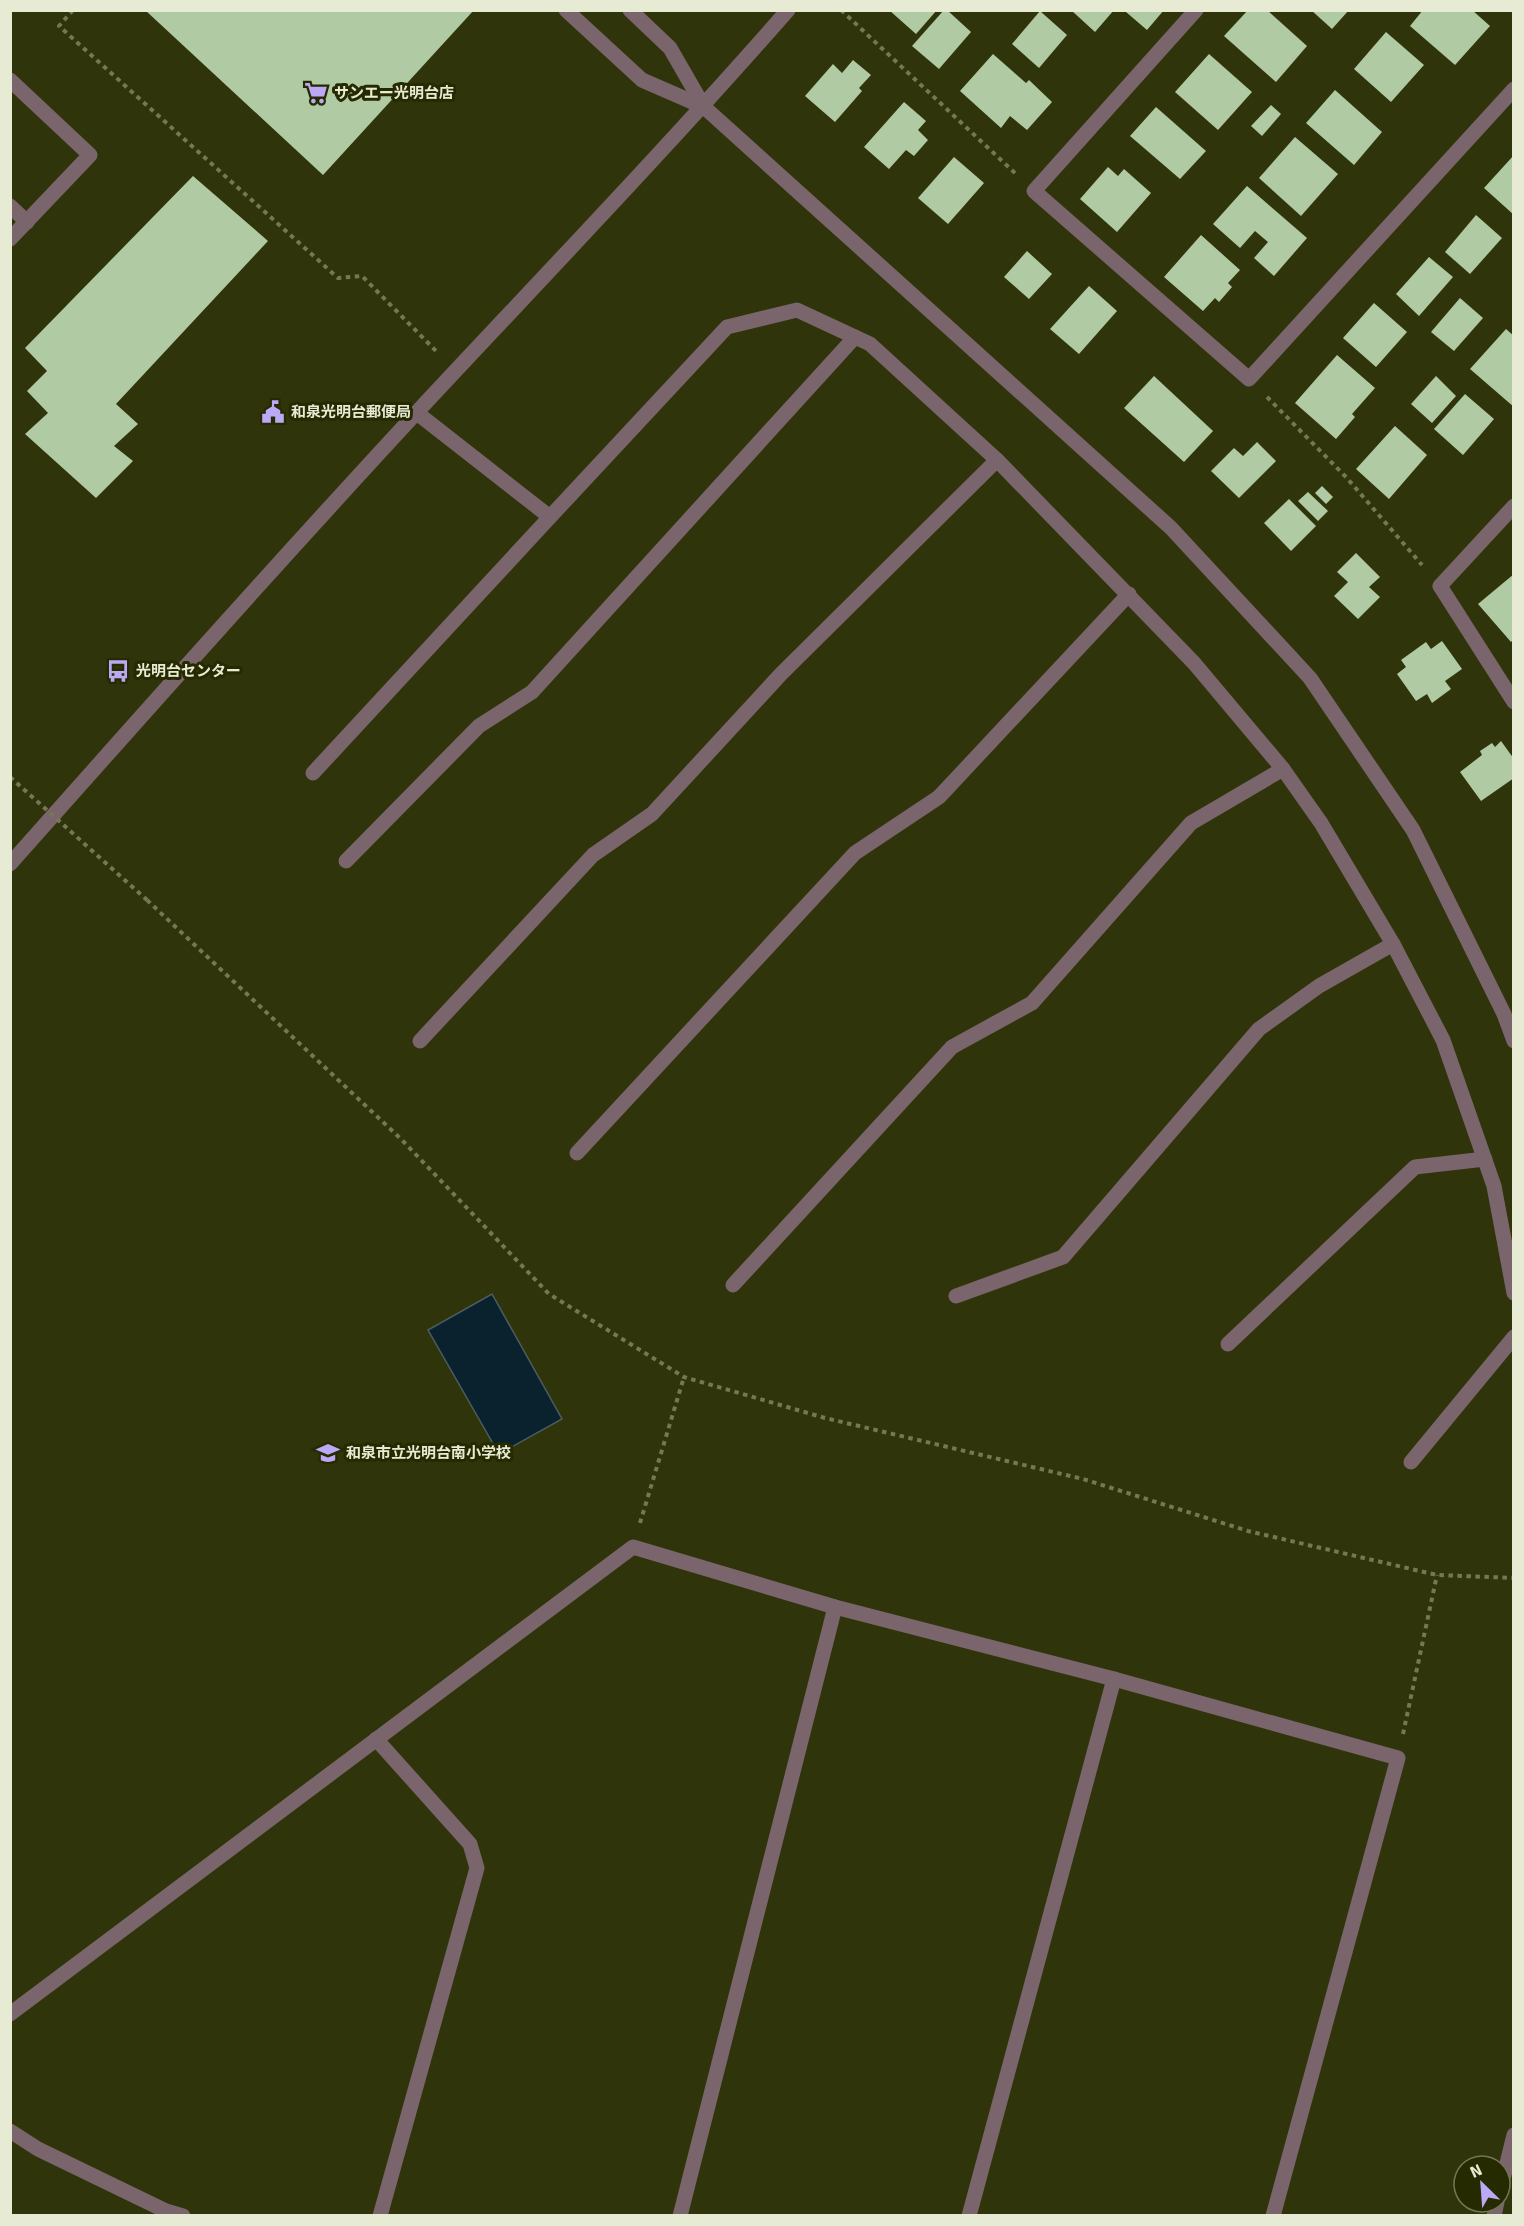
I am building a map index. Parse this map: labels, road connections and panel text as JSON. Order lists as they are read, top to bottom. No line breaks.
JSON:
{"places":{"supermarket":["サンエー光明台店"],"public building":["和泉光明台郵便局"],"bus stop":["光明台センター"],"school or university":["和泉市立光明台南小学校"]},"north":"top left"}
